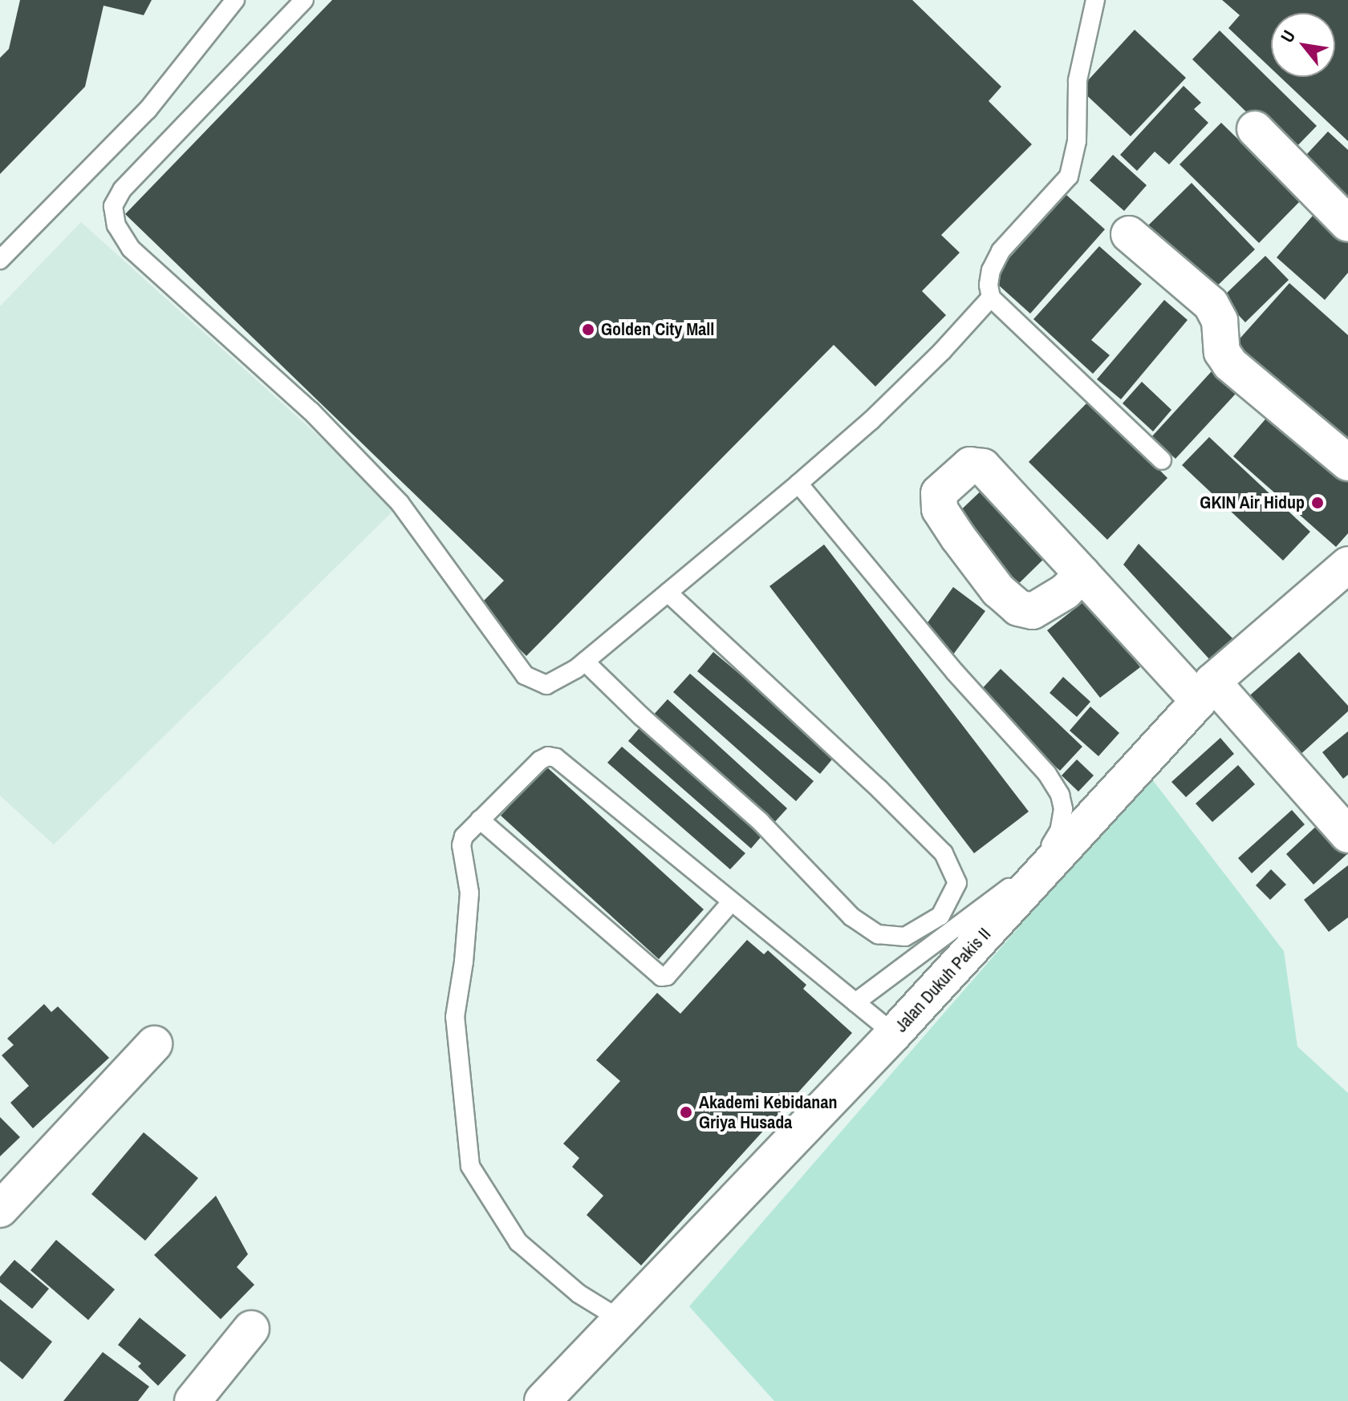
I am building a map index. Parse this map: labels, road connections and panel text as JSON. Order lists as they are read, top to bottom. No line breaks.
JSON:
{"streets":{"street":["Jalan Dukuh Pakis II"]},"places":["Golden City Mall","GKIN Air Hidup","Akademi Kebidanan Griya Husada"],"north":"top left"}
